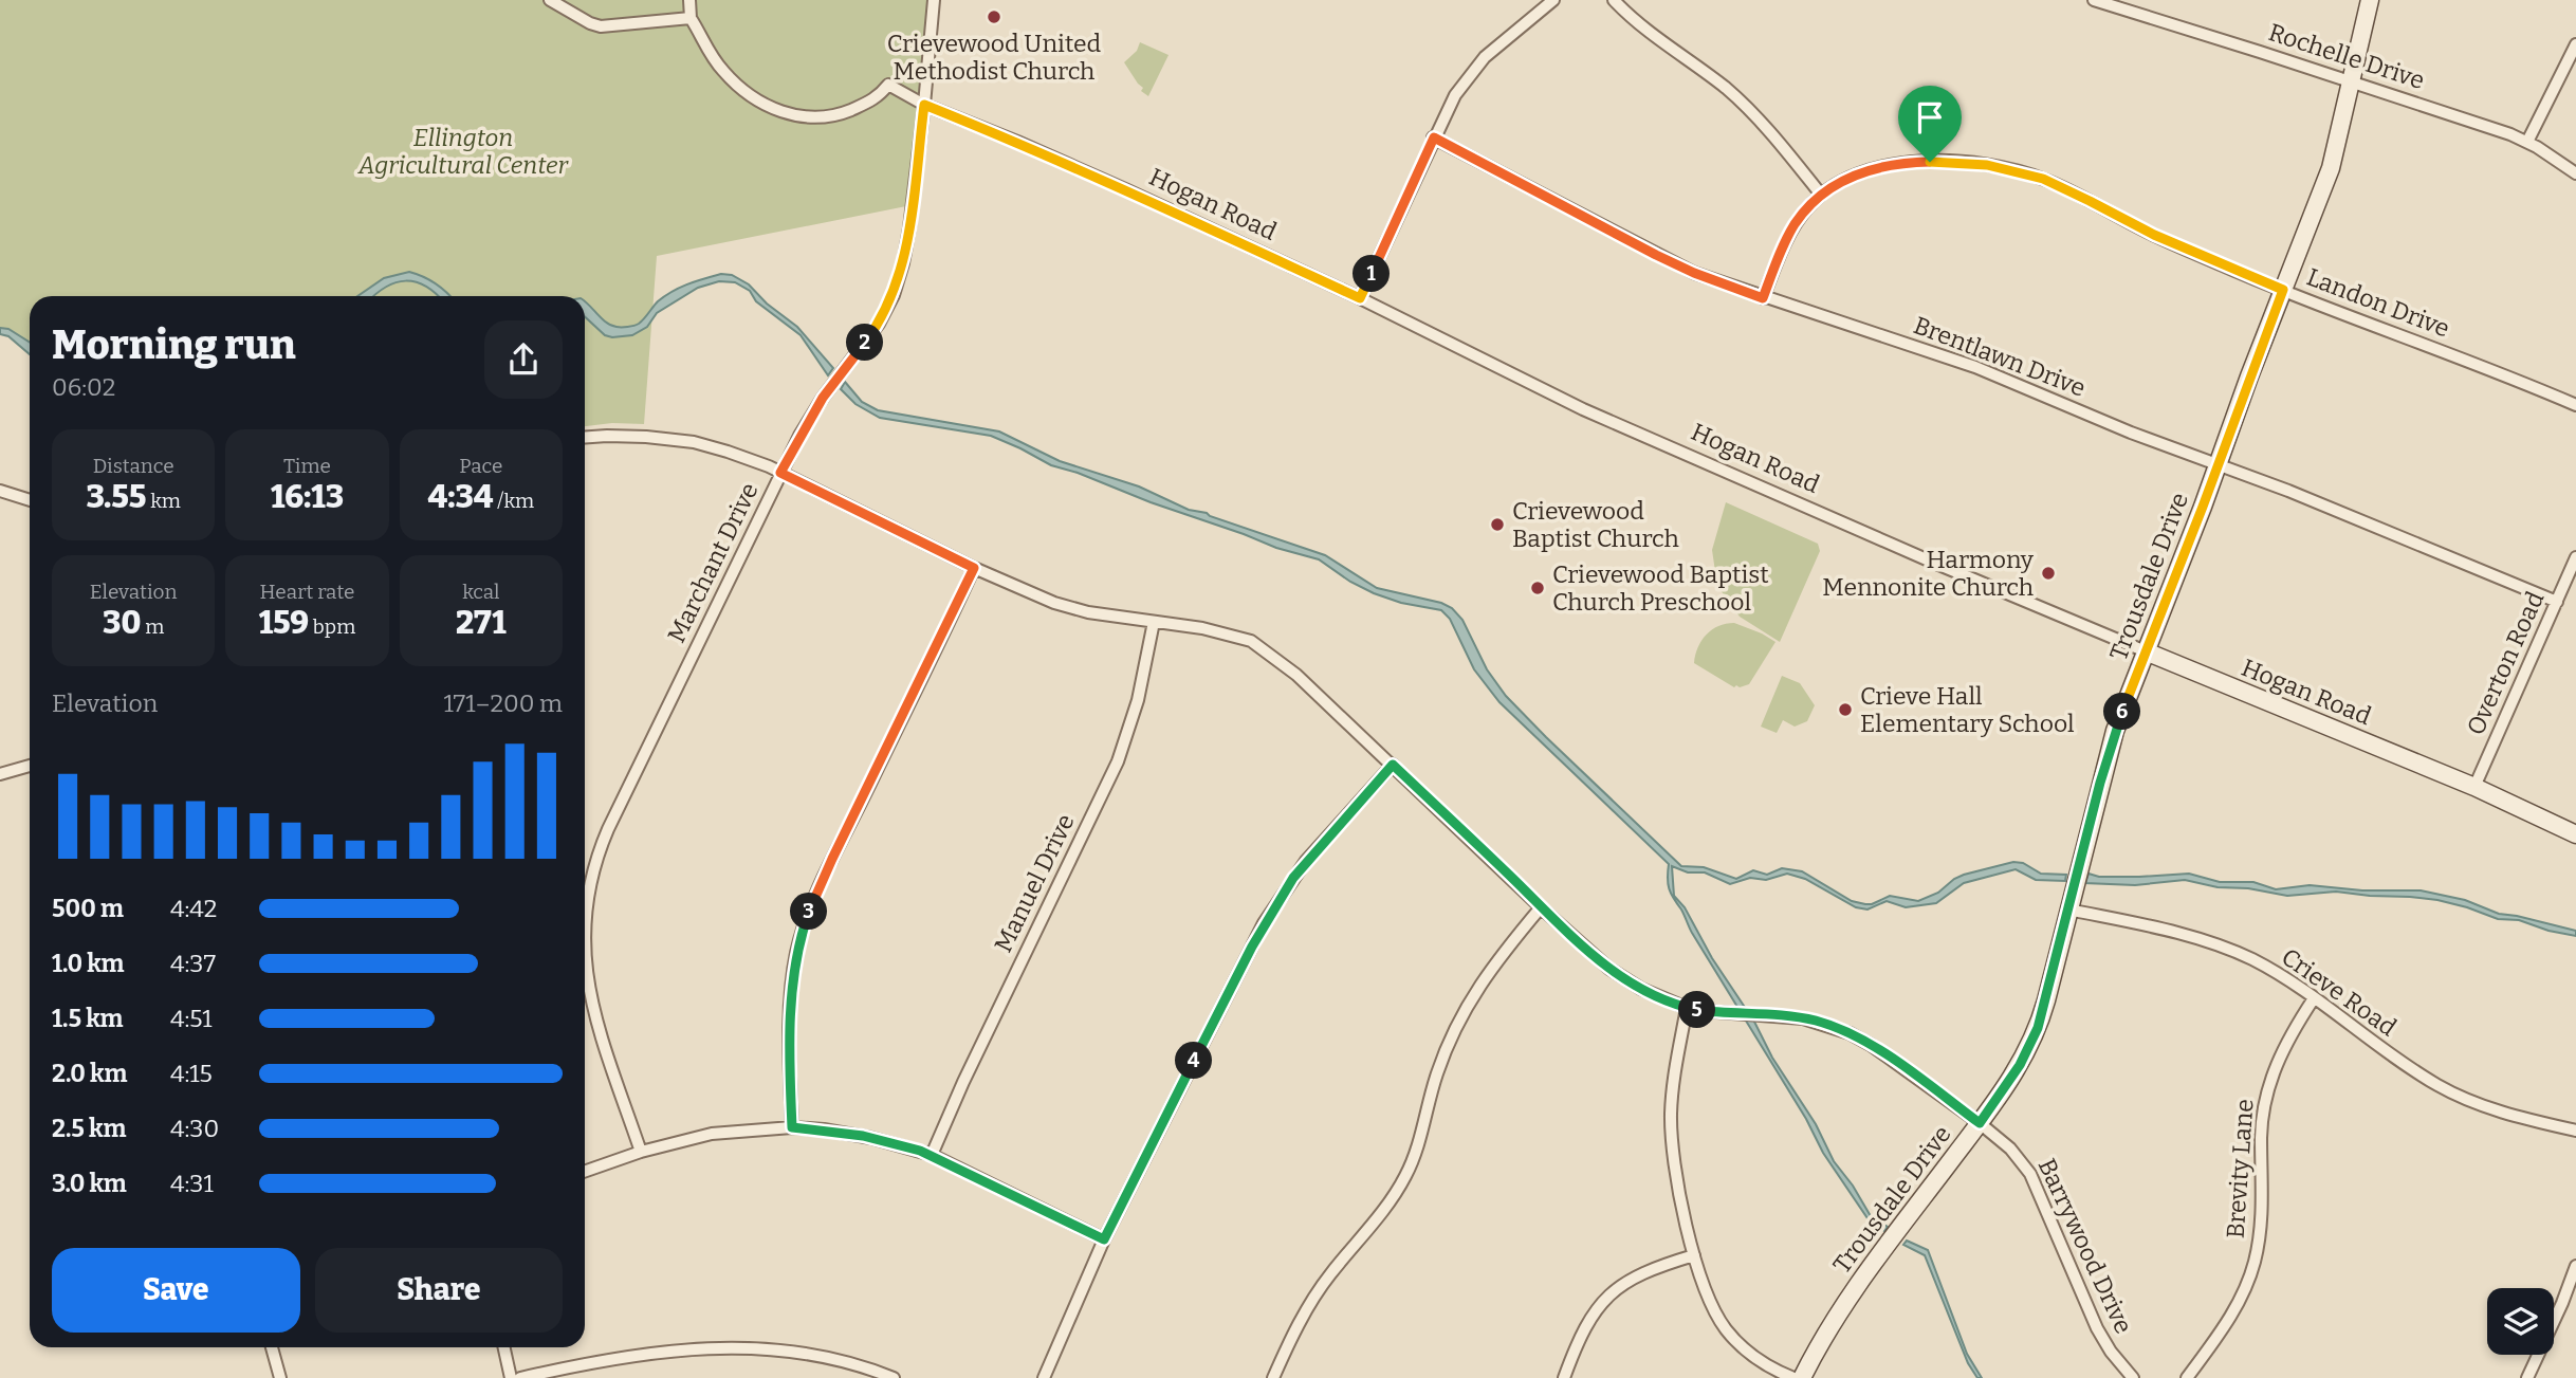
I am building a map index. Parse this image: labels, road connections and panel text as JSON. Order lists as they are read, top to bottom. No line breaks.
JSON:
{"streets":{"street":["Rochelle Drive","Hogan Road","Landon Drive","Brentlawn Drive","Marchant Drive","Trousdale Drive","Overton Road","Manuel Drive","Crieve Road","Brevity Lane","Barrywood Drive"]},"crossings":[["Rochelle Drive","Trousdale Drive"],["Hogan Road","Marchant Drive"],["Hogan Road","Trousdale Drive"],["Hogan Road","Overton Road"],["Landon Drive","Brentlawn Drive"],["Landon Drive","Trousdale Drive"],["Brentlawn Drive","Trousdale Drive"],["Brentlawn Drive","Overton Road"],["Marchant Drive","Barrywood Drive"],["Trousdale Drive","Crieve Road"],["Trousdale Drive","Barrywood Drive"],["Manuel Drive","Barrywood Drive"],["Crieve Road","Brevity Lane"]],"parks":["Ellington Agricultural Center"],"places":["Crievewood United Methodist Church","Crievewood Baptist Church","Harmony Mennonite Church","Crievewood Baptist Church Preschool","Crieve Hall Elementary School"],"page":{"pins":["1","2","6","3","5","4"],"heading":["Morning run","06:02"],"stats":[["Distance","3.55 km"],["Time","16:13"],["Pace","4:34 /km"],["Elevation","30 m"],["Heart rate","159 bpm"],["kcal","271"]],"chart":["Elevation","171–200 m"],"list":[{"name":"500 m","note":"4:42"},{"name":"1.0 km","note":"4:37"},{"name":"1.5 km","note":"4:51"},{"name":"2.0 km","note":"4:15"},{"name":"2.5 km","note":"4:30"},{"name":"3.0 km","note":"4:31"}],"buttons":["Save","Share"]}}
